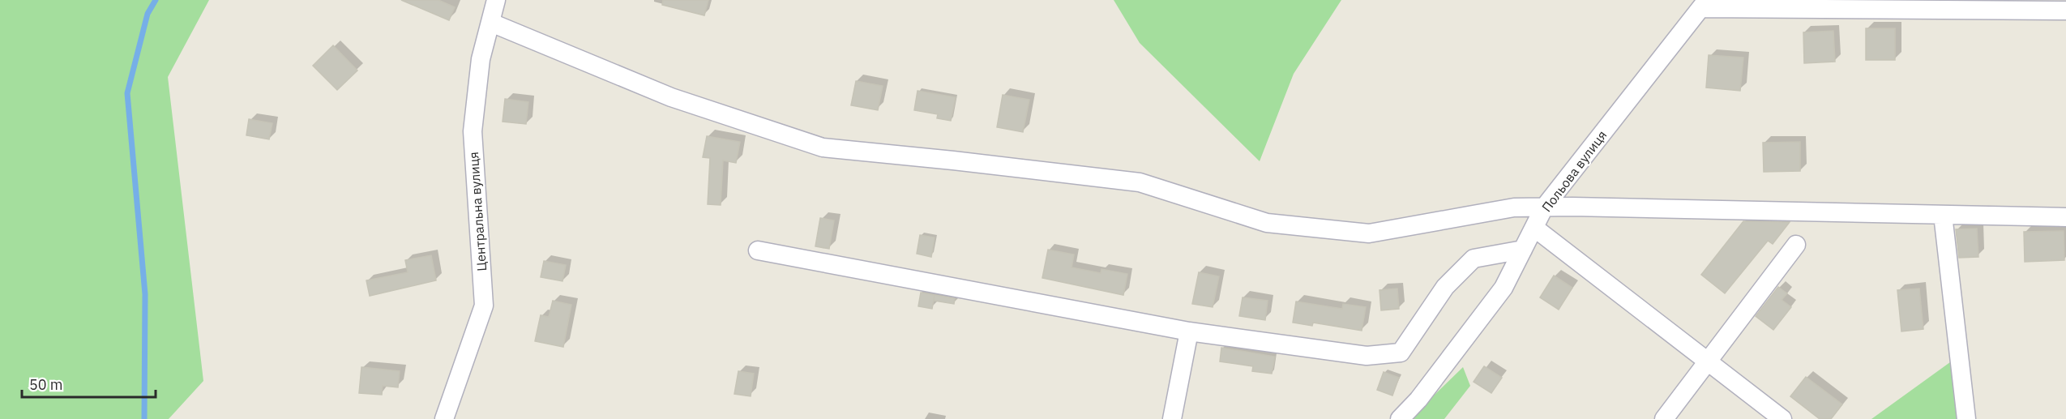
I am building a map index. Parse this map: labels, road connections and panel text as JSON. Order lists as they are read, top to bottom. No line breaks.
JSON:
{"streets":{"street":["Польова вулиця","Центральна вулиця"]},"scale_bar":"50 m"}
